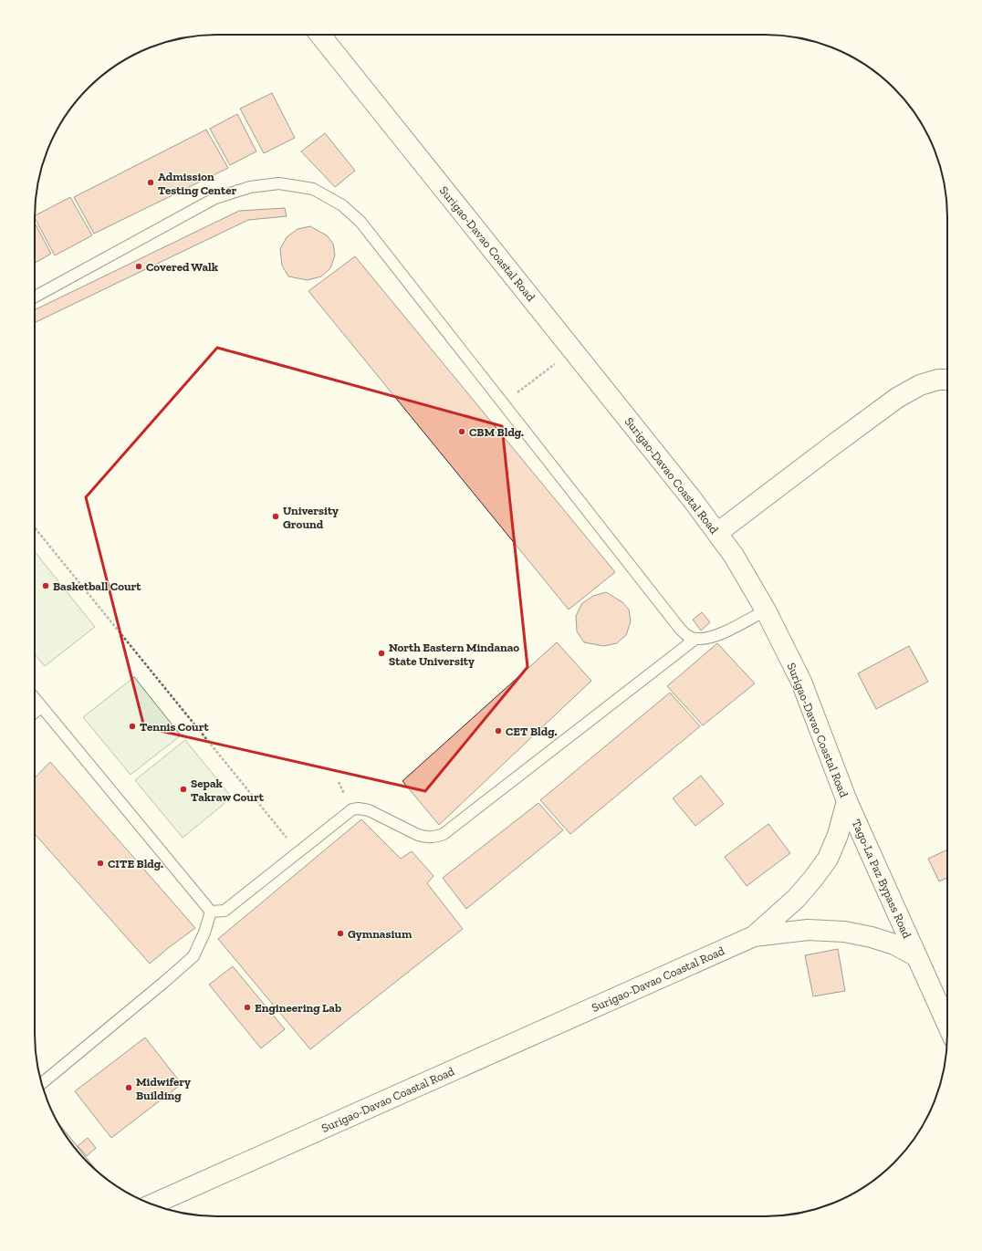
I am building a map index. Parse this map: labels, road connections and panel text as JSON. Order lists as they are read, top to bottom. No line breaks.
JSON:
{"streets":{"main road":["Surigao-Davao Coastal Road","Tago-La Paz Bypass Road"]},"crossings":[["Surigao-Davao Coastal Road","Tago-La Paz Bypass Road"]],"places":["Admission Testing Center","Covered Walk","CBM Bldg.","University Ground","Basketball Court","North Eastern Mindanao State University","Tennis Court","CET Bldg.","Sepak Takraw Court","CITE Bldg.","Gymnasium","Engineering Lab","Midwifery Building"]}
